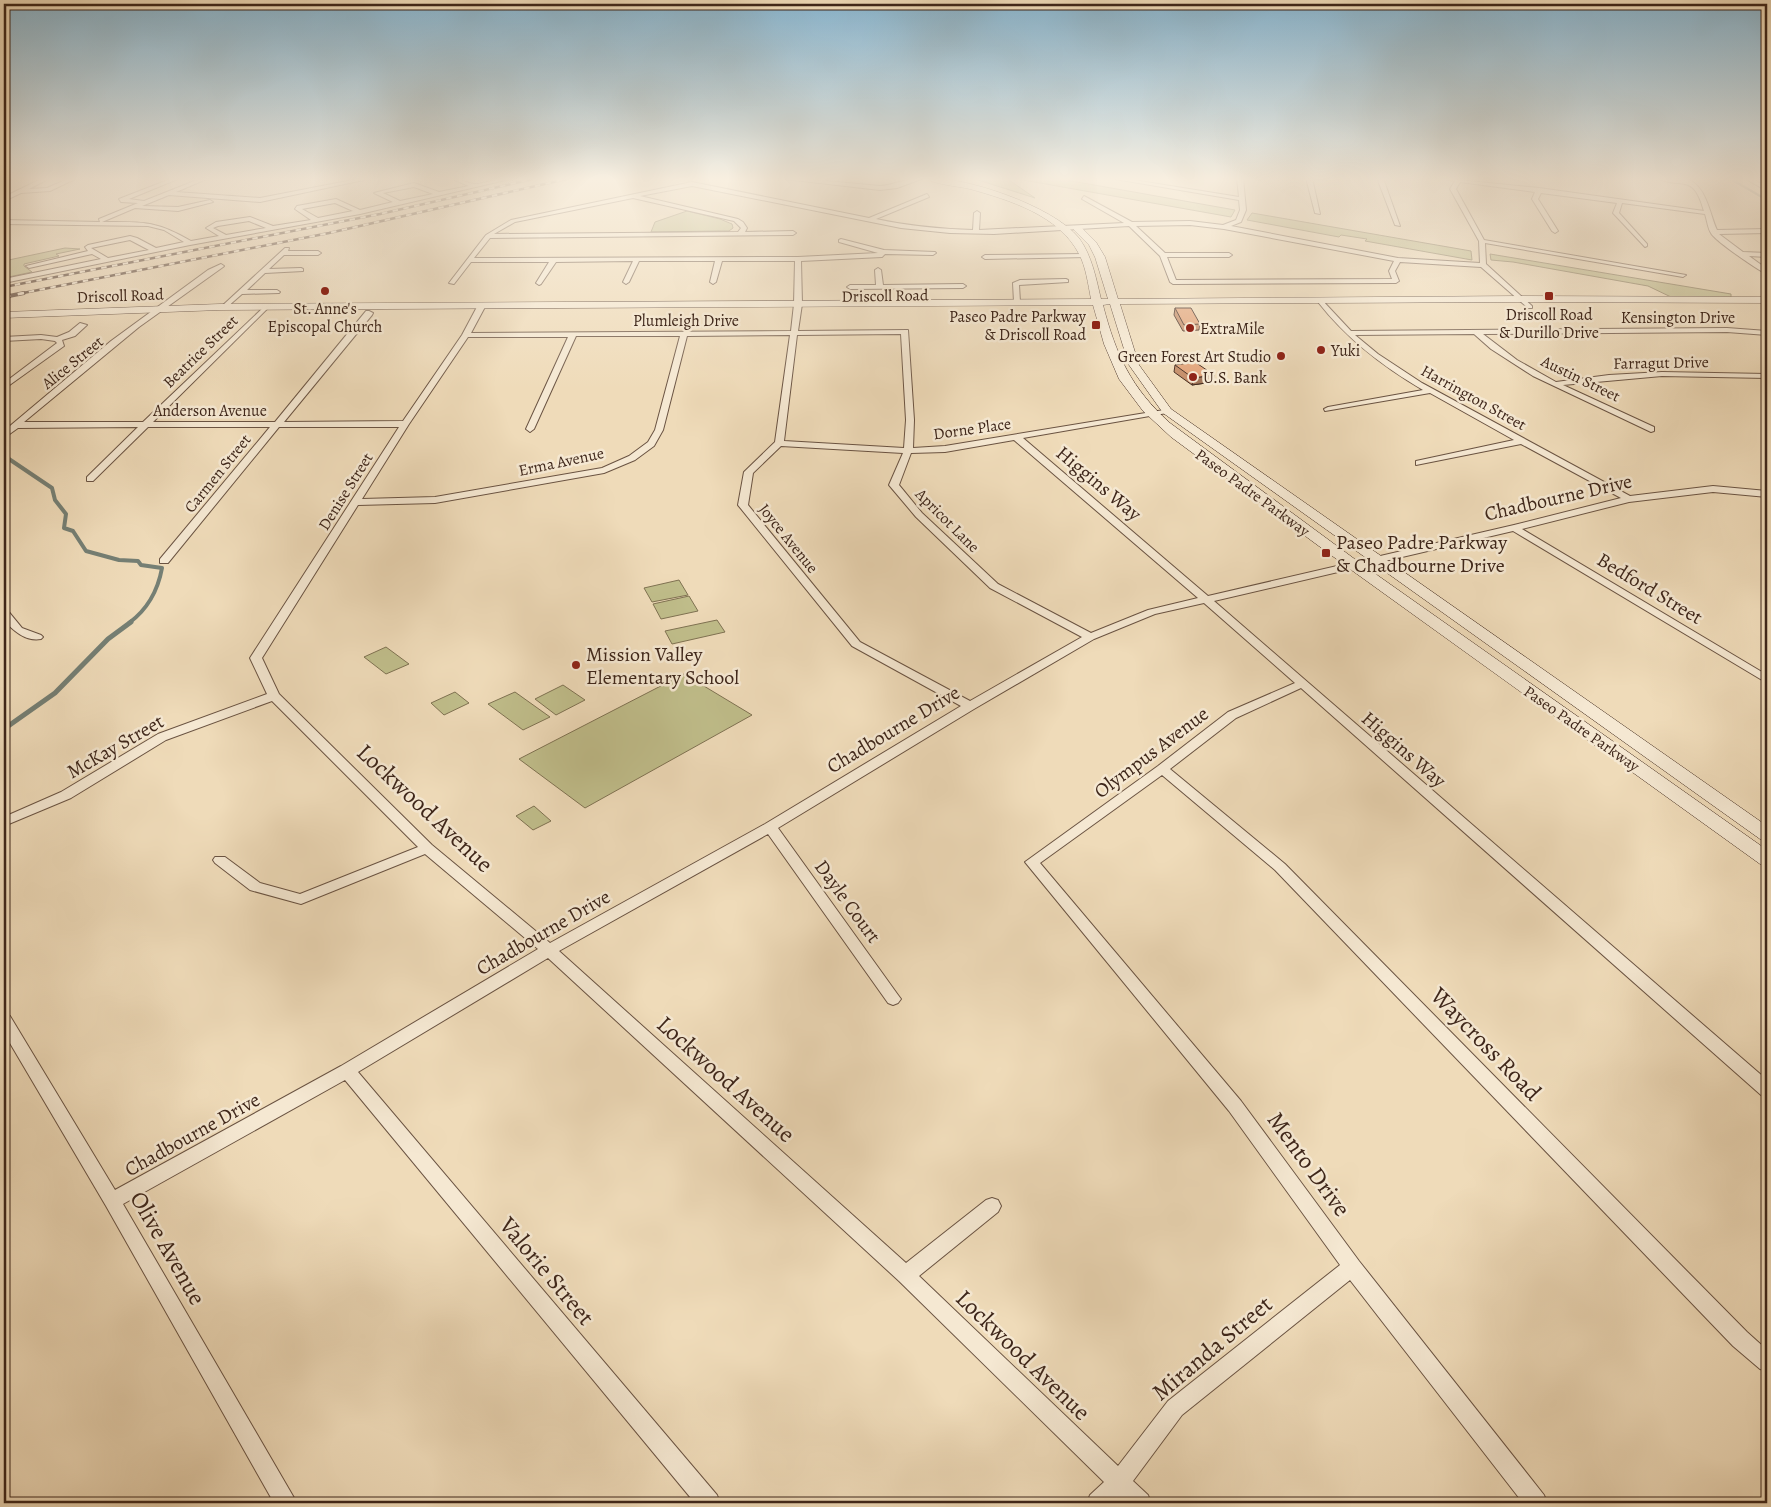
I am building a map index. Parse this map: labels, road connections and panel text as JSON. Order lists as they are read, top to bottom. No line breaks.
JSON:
{"streets":{"main road":["Driscoll Road","Paseo Padre Parkway"],"street":["Kensington Drive","Plumleigh Drive","Beatrice Street","Alice Street","Farragut Drive","Austin Street","Harrington Street","Anderson Avenue","Dorne Place","Erma Avenue","Carmen Street","Higgins Way","Denise Street","Chadbourne Drive","Apricot Lane","Joyce Avenue","Bedford Street","McKay Street","Olympus Avenue","Lockwood Avenue","Dayle Court","Waycross Road","Mento Drive","Olive Avenue","Valorie Street","Miranda Street"]},"crossings":[["Driscoll Road","Beatrice Street"],["Driscoll Road","Alice Street"],["Driscoll Road","Harrington Street"],["Driscoll Road","Carmen Street"],["Driscoll Road","Denise Street"],["Driscoll Road","Paseo Padre Parkway"],["Kensington Drive","Austin Street"],["Kensington Drive","Harrington Street"],["Plumleigh Drive","Erma Avenue"],["Plumleigh Drive","Denise Street"],["Plumleigh Drive","Apricot Lane"],["Beatrice Street","Anderson Avenue"],["Alice Street","Anderson Avenue"],["Farragut Drive","Austin Street"],["Harrington Street","Chadbourne Drive"],["Anderson Avenue","Carmen Street"],["Anderson Avenue","Denise Street"],["Dorne Place","Higgins Way"],["Dorne Place","Paseo Padre Parkway"],["Dorne Place","Apricot Lane"],["Dorne Place","Joyce Avenue"],["Erma Avenue","Denise Street"],["Higgins Way","Chadbourne Drive"],["Higgins Way","Olympus Avenue"],["Denise Street","McKay Street"],["Denise Street","Lockwood Avenue"],["Paseo Padre Parkway","Chadbourne Drive"],["Chadbourne Drive","Apricot Lane"],["Chadbourne Drive","Joyce Avenue"],["Chadbourne Drive","Bedford Street"],["Chadbourne Drive","Lockwood Avenue"],["Chadbourne Drive","Dayle Court"],["Chadbourne Drive","Olive Avenue"],["Chadbourne Drive","Valorie Street"],["McKay Street","Lockwood Avenue"],["Olympus Avenue","Waycross Road"],["Olympus Avenue","Mento Drive"],["Lockwood Avenue","Miranda Street"],["Mento Drive","Miranda Street"]],"places":{"other":["St. Anne's Episcopal Church","ExtraMile","Yuki","Green Forest Art Studio","U.S. Bank","Mission Valley Elementary School"],"transit":["Driscoll Road & Durillo Drive","Paseo Padre Parkway & Driscoll Road","Paseo Padre Parkway & Chadbourne Drive"]}}
